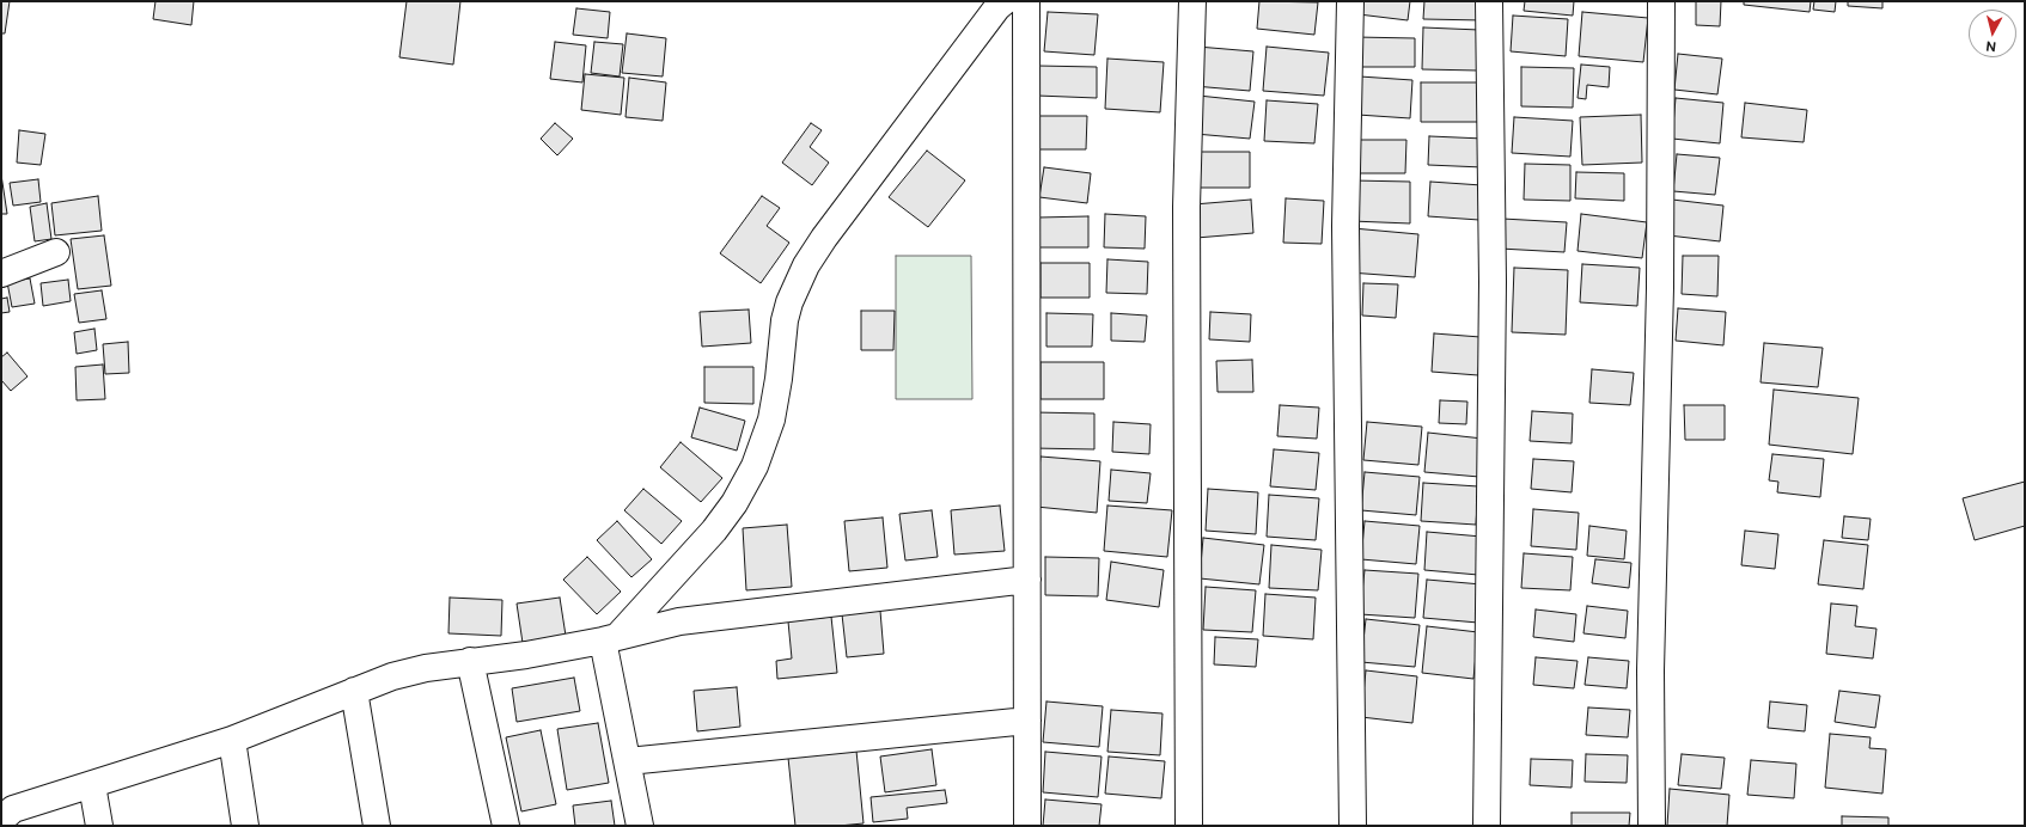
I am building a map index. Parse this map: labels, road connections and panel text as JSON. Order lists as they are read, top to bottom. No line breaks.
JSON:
{"north":"bottom"}
